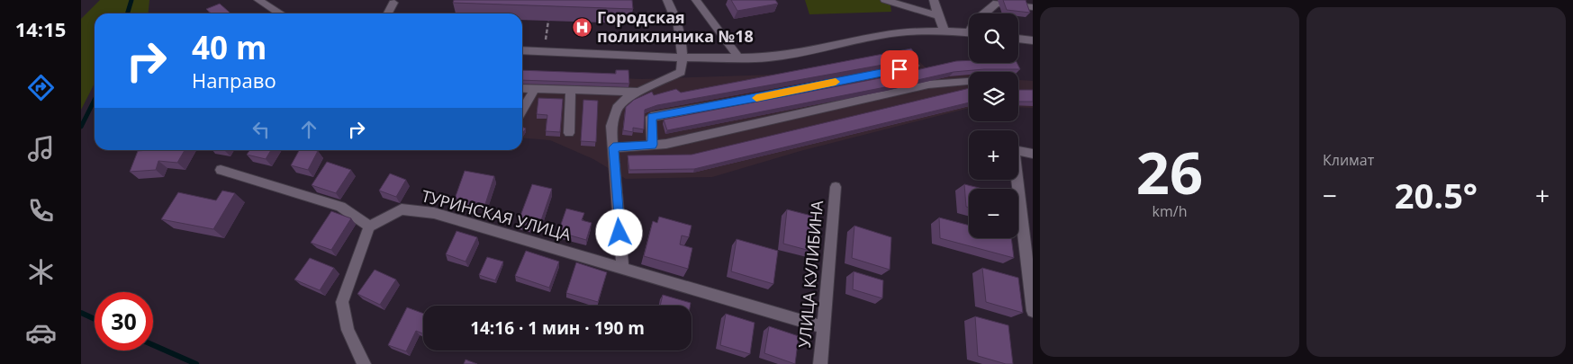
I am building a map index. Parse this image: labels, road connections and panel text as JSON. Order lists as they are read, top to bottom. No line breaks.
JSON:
{"streets":{"street":["ТУРИНСКАЯ УЛИЦА","УЛИЦА КУЛИБИНА"]},"crossings":[["ТУРИНСКАЯ УЛИЦА","УЛИЦА КУЛИБИНА"]],"places":{"hospital":["Городская поликлиника №18"]},"page":{"tabs":"14:15","tile":[["26","km/h"],"Климат"],"map_buttons":["+","−"],"turn":["40 m","Направо"],"heat":["−","20.5°","+"],"limit":"30","trip":"14:16 · 1 мин · 190 m"}}
